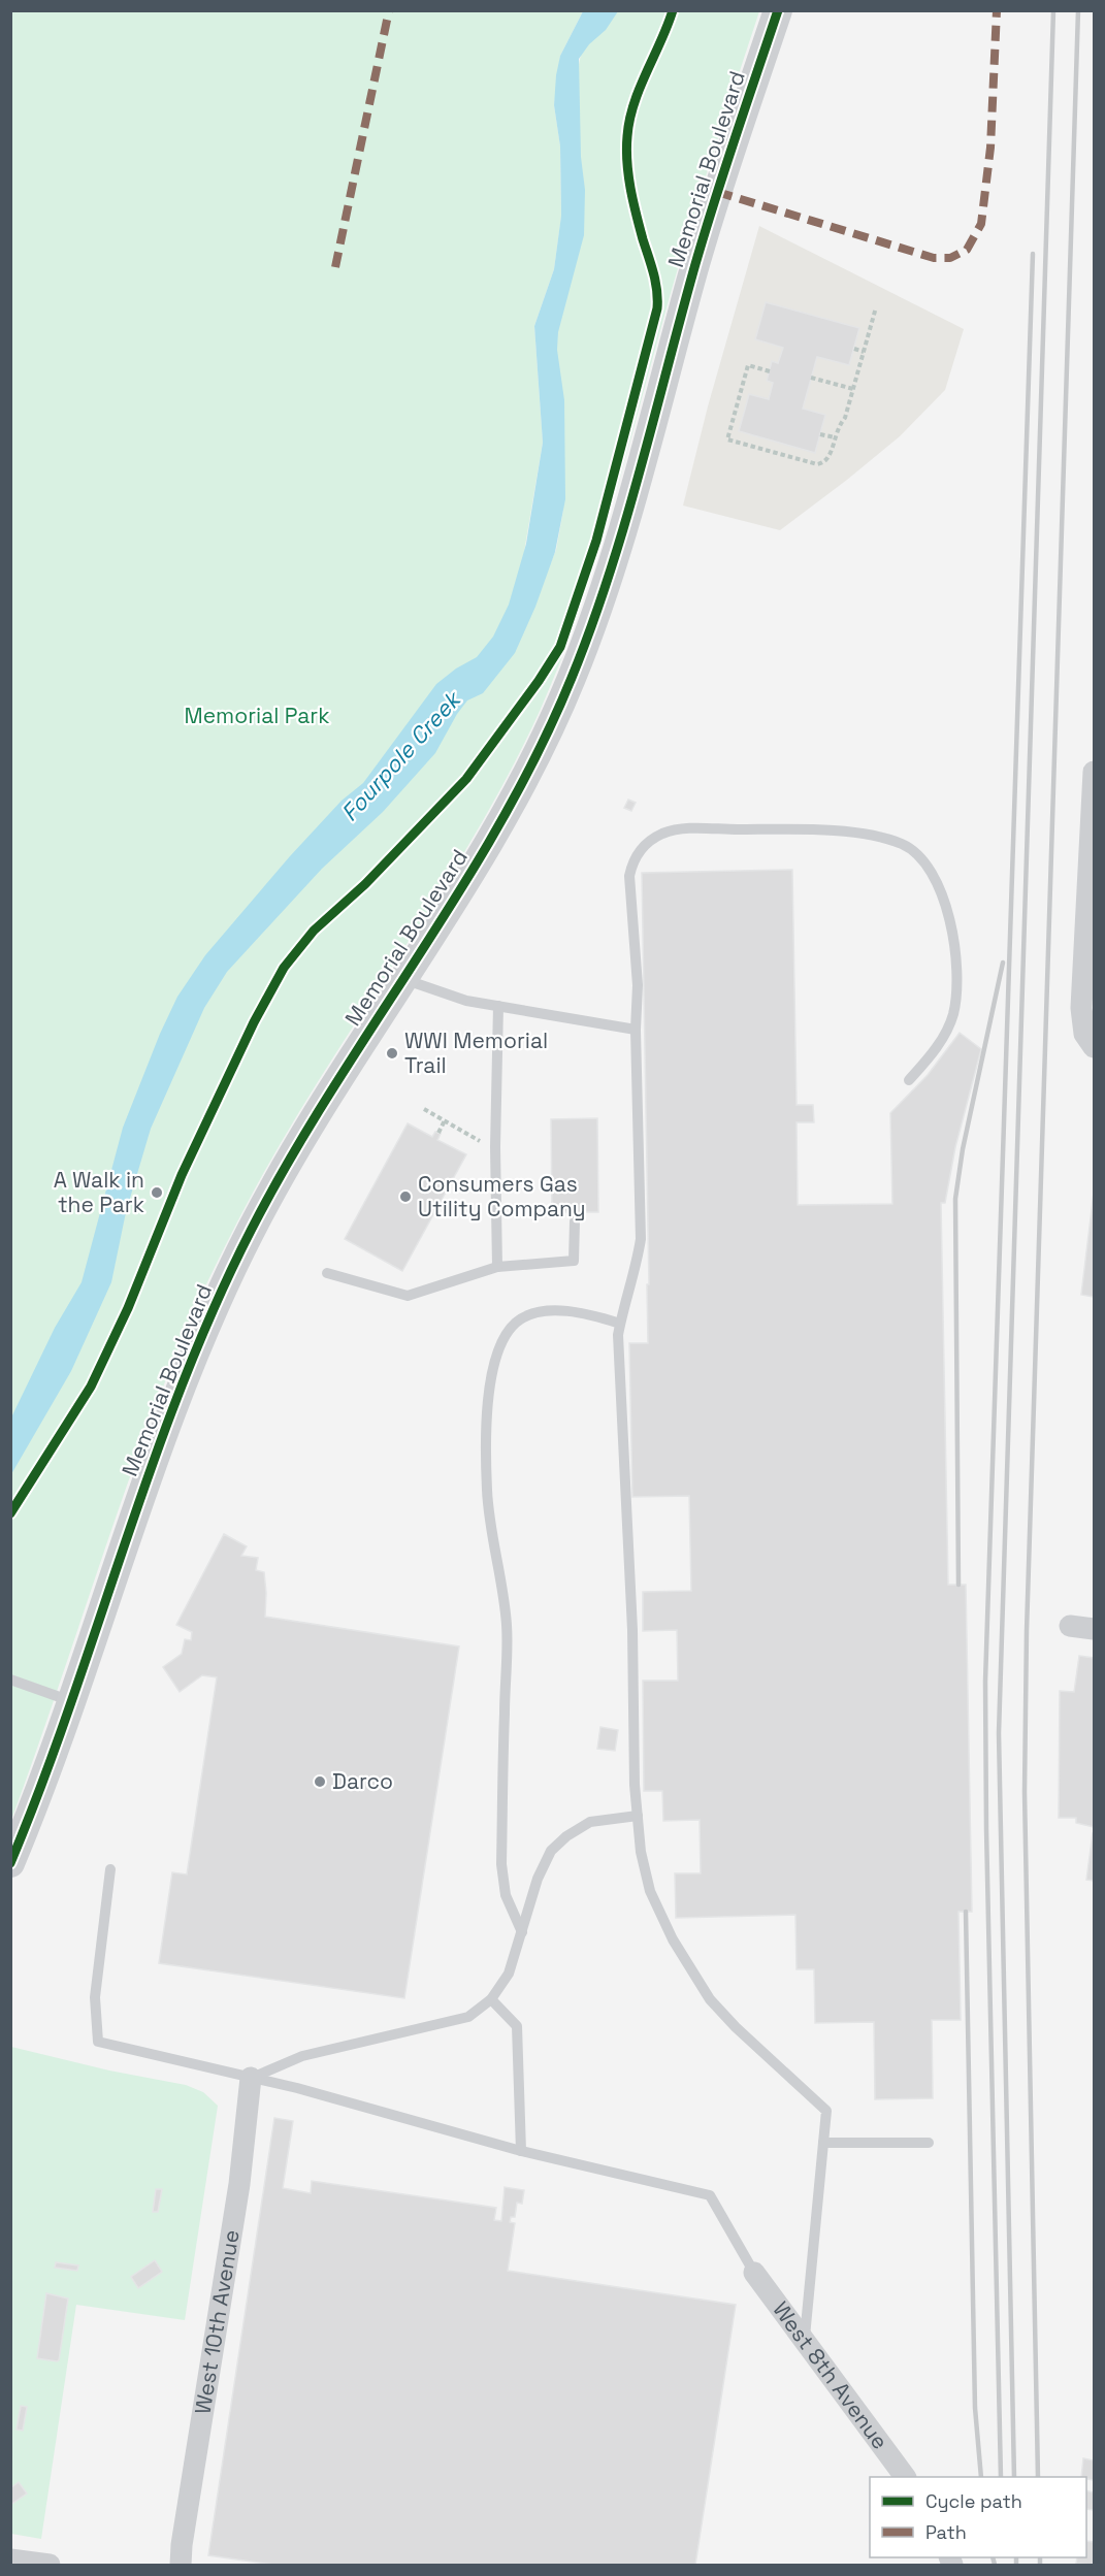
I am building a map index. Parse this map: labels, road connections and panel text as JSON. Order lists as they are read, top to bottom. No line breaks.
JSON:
{"streets":{"street":["Memorial Boulevard","West 10th Avenue","West 8th Avenue"]},"water":["Fourpole Creek"],"parks":["Memorial Park"],"places":["WWI Memorial Trail","A Walk in the Park","Consumers Gas Utility Company","Darco"],"legend":["Cycle path","Path"]}
